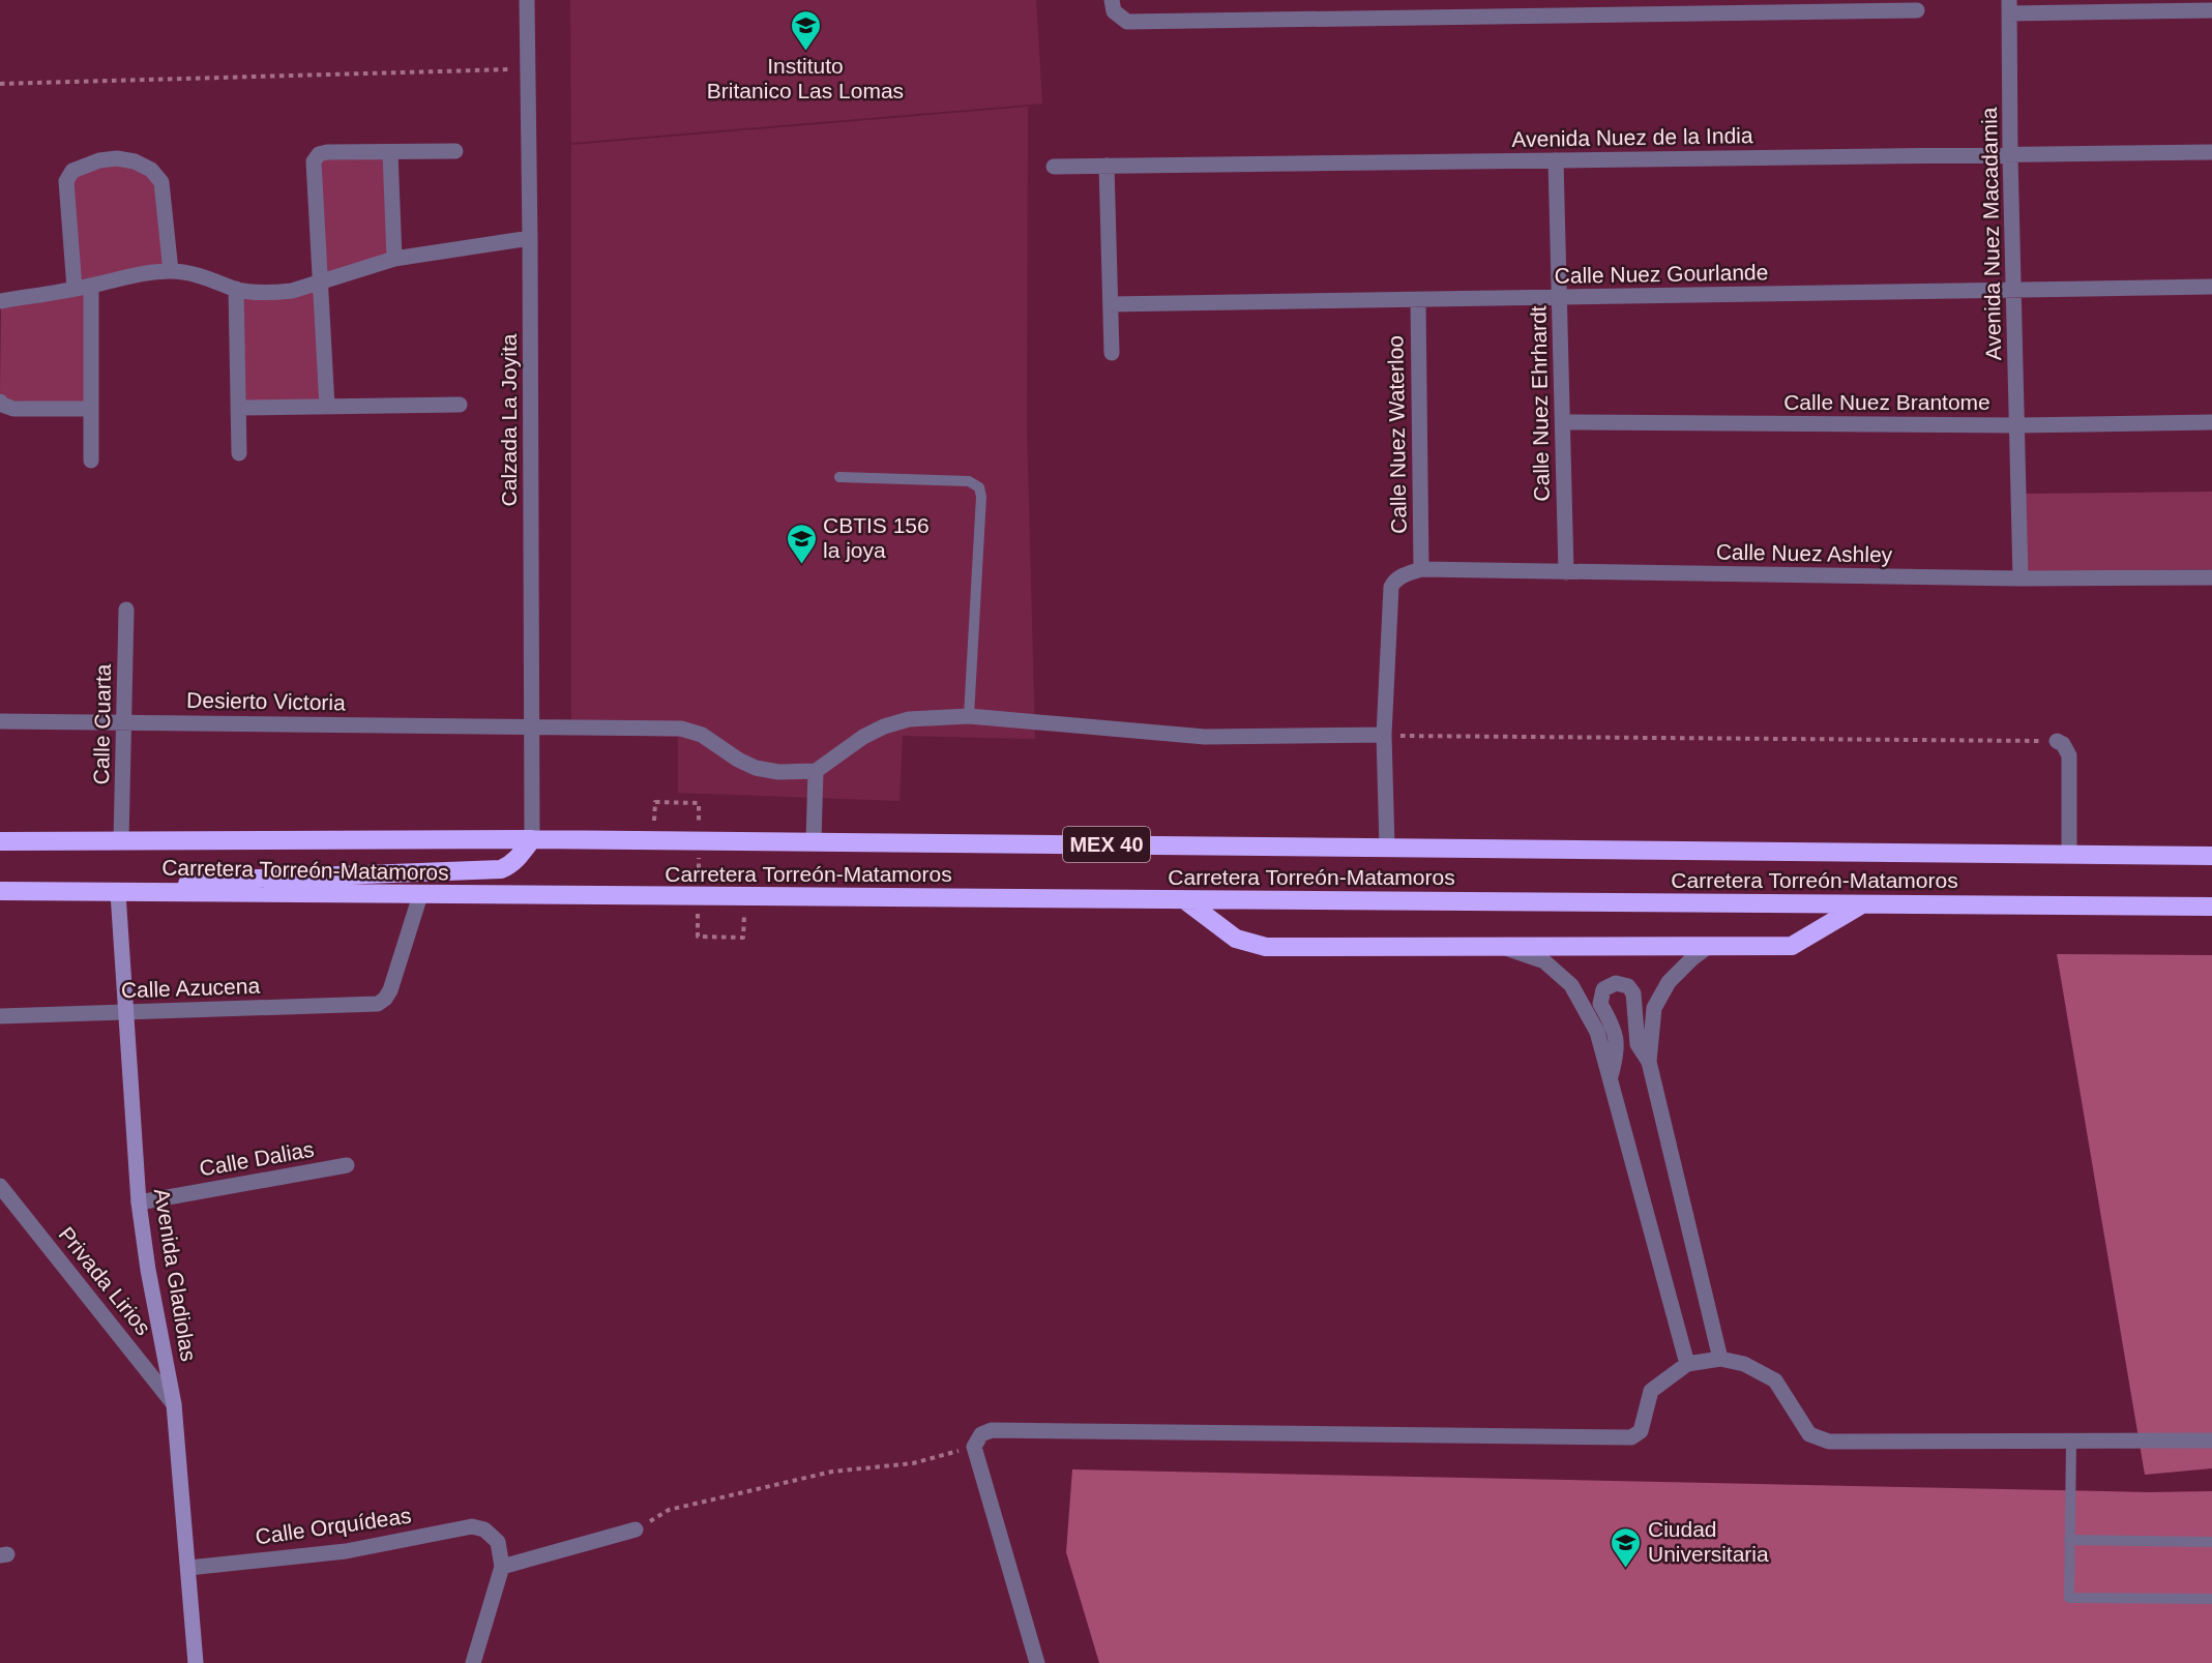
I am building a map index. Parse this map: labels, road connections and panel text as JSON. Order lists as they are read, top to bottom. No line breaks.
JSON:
{"streets":{"highway":["MEX 40","Carretera Torreón-Matamoros"],"street":["Avenida Nuez de la India","Avenida Nuez Macadamia","Calle Nuez Gourlande","Calle Nuez Brantome","Calle Nuez Ehrhardt","Calzada La Joyita","Calle Nuez Waterloo","Calle Nuez Ashley","Desierto Victoria","Calle Cuarta","Calle Azucena","Calle Dalias","Avenida Gladiolas","Privada Lirios","Calle Orquídeas"]},"crossings":[["Avenida Nuez de la India","Avenida Nuez Macadamia"],["Avenida Nuez de la India","Calle Nuez Ehrhardt"],["Avenida Nuez Macadamia","Calle Nuez Gourlande"],["Avenida Nuez Macadamia","Calle Nuez Brantome"],["Avenida Nuez Macadamia","Calle Nuez Ashley"],["Calle Nuez Gourlande","Calle Nuez Ehrhardt"],["Calle Nuez Gourlande","Calle Nuez Waterloo"],["Calle Nuez Brantome","Calle Nuez Ehrhardt"],["Calle Nuez Ehrhardt","Calle Nuez Ashley"],["Calzada La Joyita","Desierto Victoria"],["Calzada La Joyita","MEX 40"],["Calle Nuez Waterloo","Calle Nuez Ashley"],["Desierto Victoria","Calle Cuarta"],["Calle Cuarta","MEX 40"],["Carretera Torreón-Matamoros","Calle Azucena"],["Carretera Torreón-Matamoros","Avenida Gladiolas"],["Calle Azucena","Avenida Gladiolas"],["Calle Dalias","Avenida Gladiolas"],["Avenida Gladiolas","Privada Lirios"],["Avenida Gladiolas","Calle Orquídeas"]],"places":{"school or university":["Instituto Britanico Las Lomas","CBTIS 156 la joya","Ciudad Universitaria"]}}
